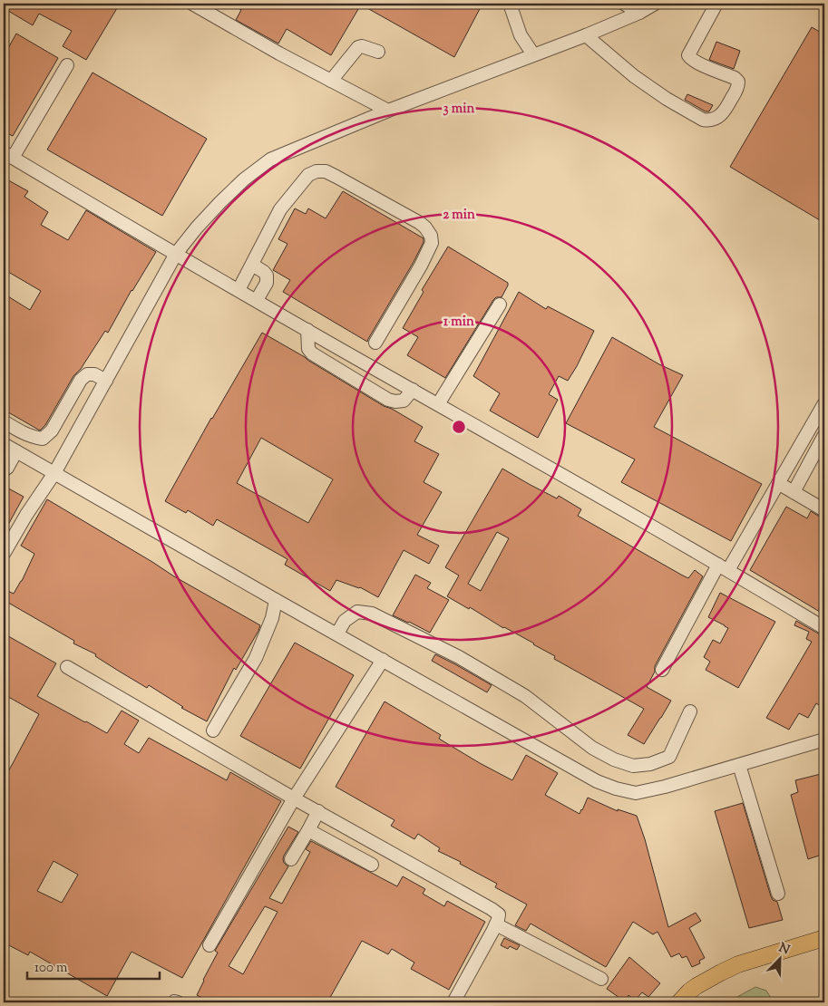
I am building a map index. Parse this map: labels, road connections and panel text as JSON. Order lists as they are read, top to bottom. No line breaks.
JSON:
{"scale_bar":"100 m","north":"top right","rings":["3 min","2 min","1 min"]}
